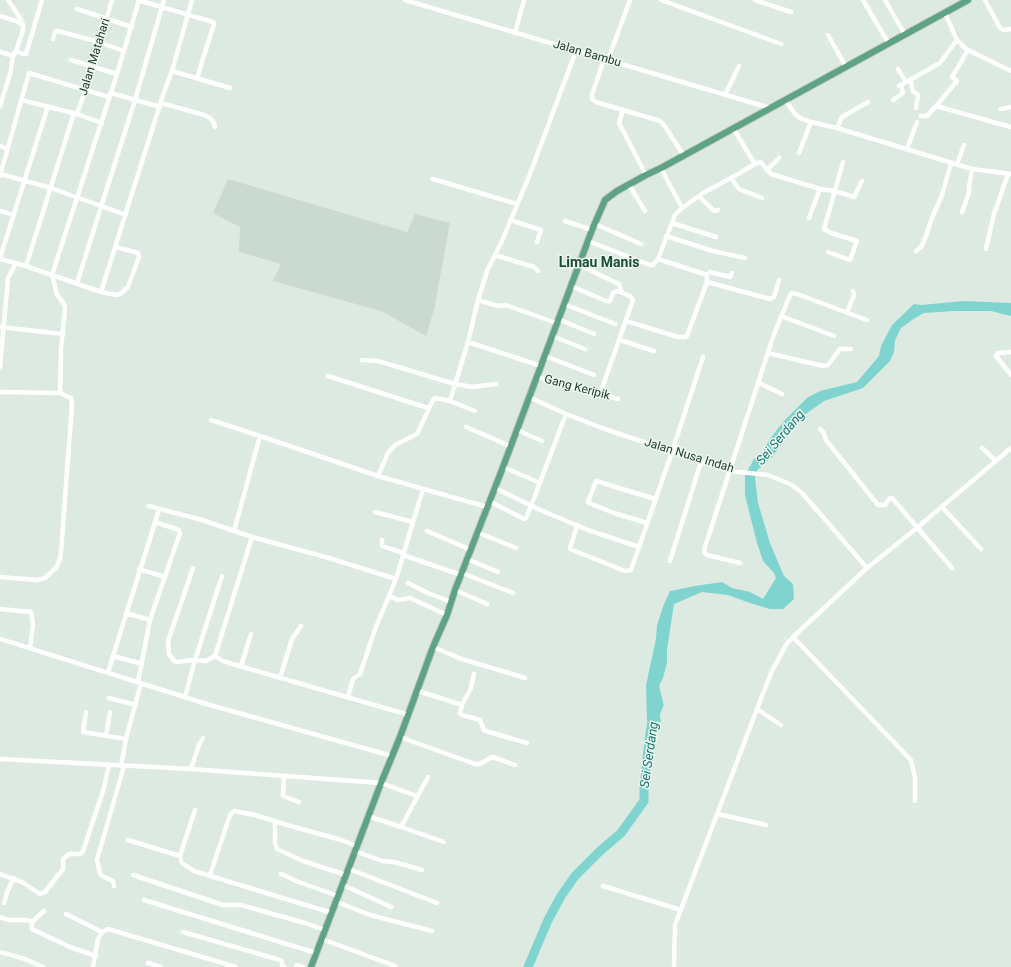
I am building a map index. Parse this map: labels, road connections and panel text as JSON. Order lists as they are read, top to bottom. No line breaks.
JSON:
{"streets":{"street":["Jalan Bambu","Jalan Matahari","Gang Keripik","Jalan Nusa Indah"]},"districts":["Limau Manis"],"water":["Sei Serdang"]}
